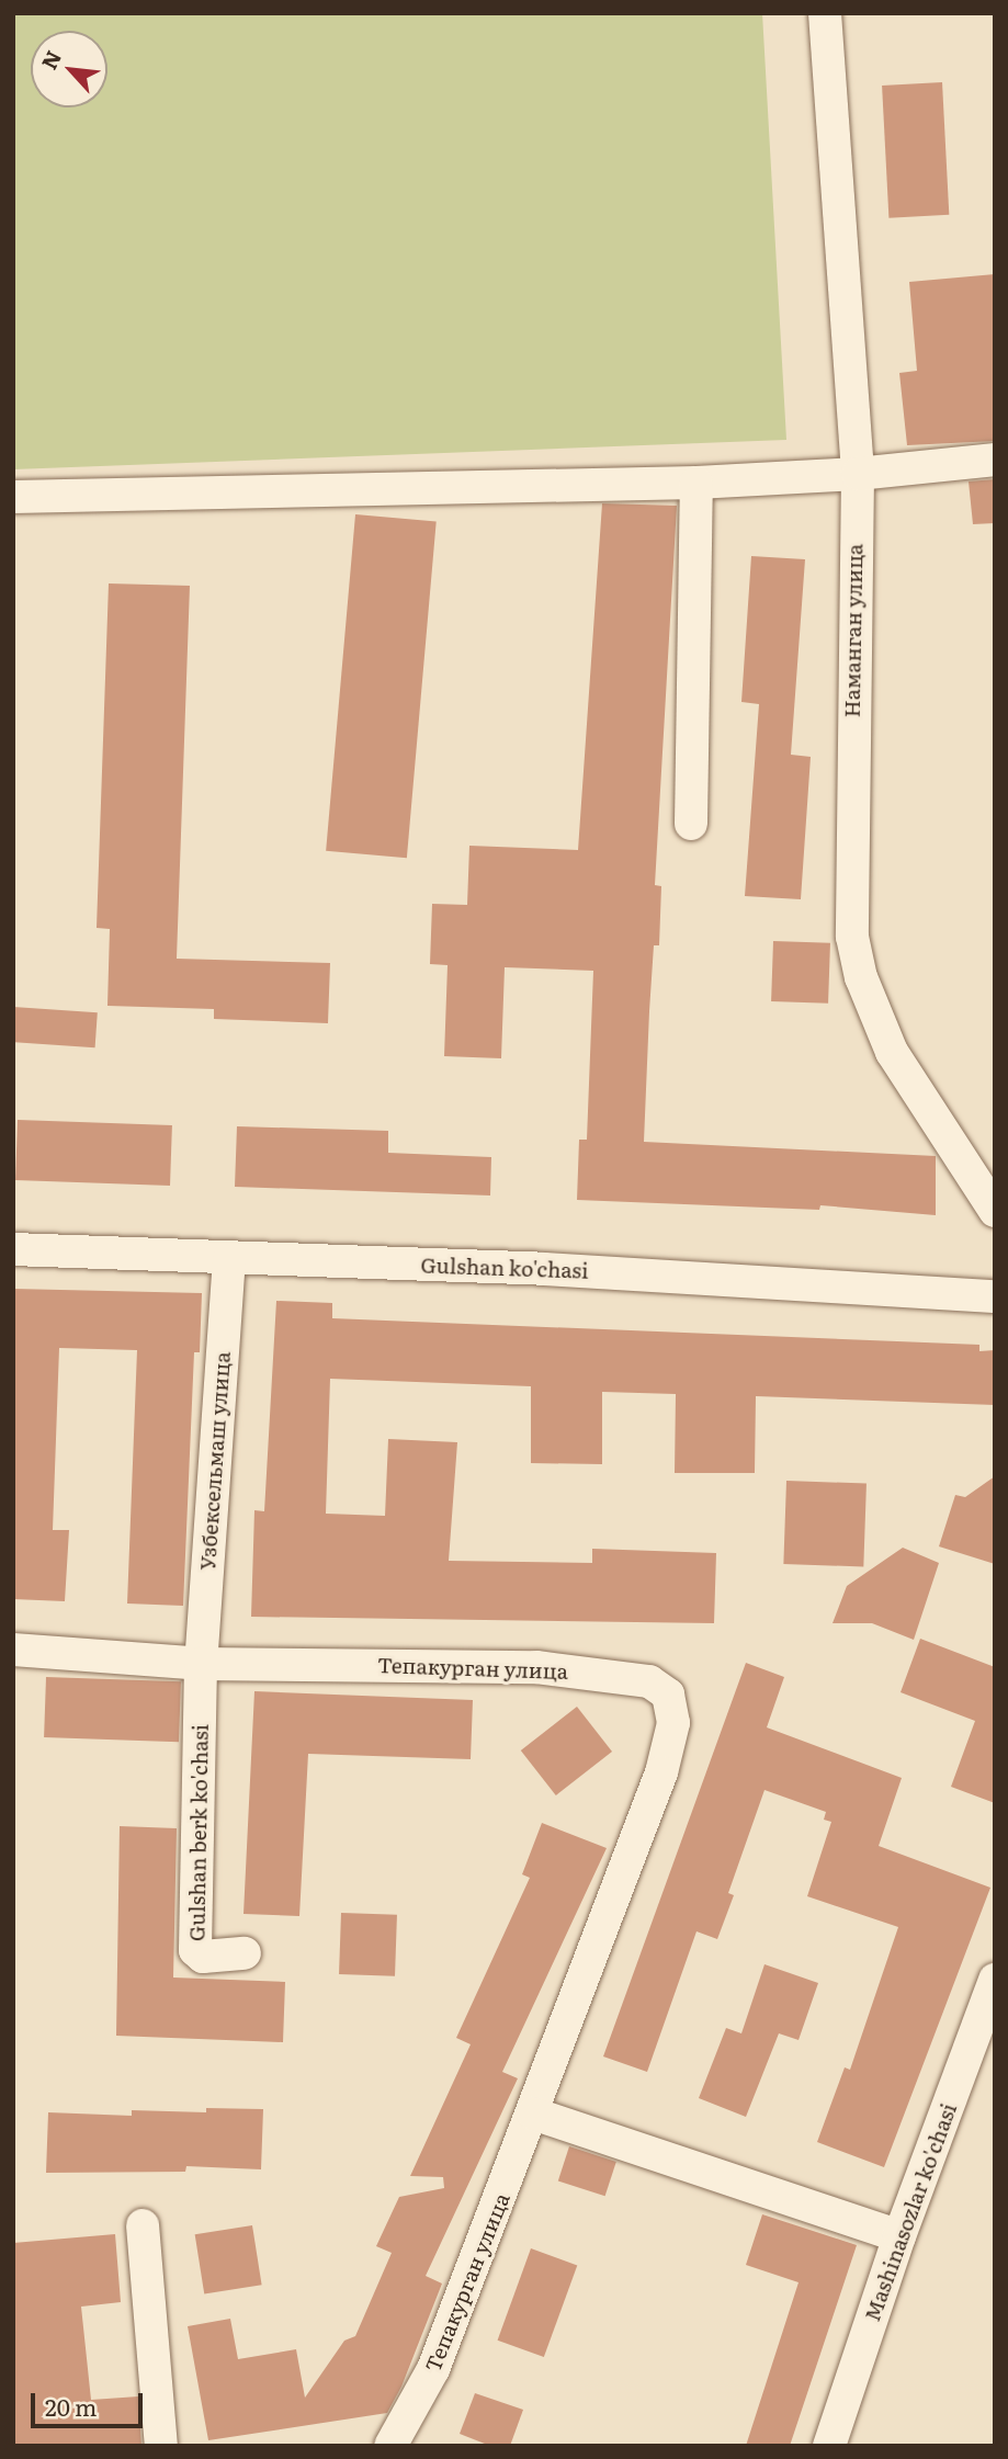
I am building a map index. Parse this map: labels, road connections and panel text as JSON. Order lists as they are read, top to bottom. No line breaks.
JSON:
{"streets":{"street":["Наманган улица","Gulshan ko'chasi","Узбексельмаш улица","Тепакурган улица","Gulshan berk ko'chasi","Mashinasozlar ko'chasi"]},"crossings":[["Gulshan ko'chasi","Узбексельмаш улица"],["Узбексельмаш улица","Тепакурган улица"],["Узбексельмаш улица","Gulshan berk ko'chasi"],["Тепакурган улица","Gulshan berk ko'chasi"]],"scale_bar":"20 m","north":"top left"}
